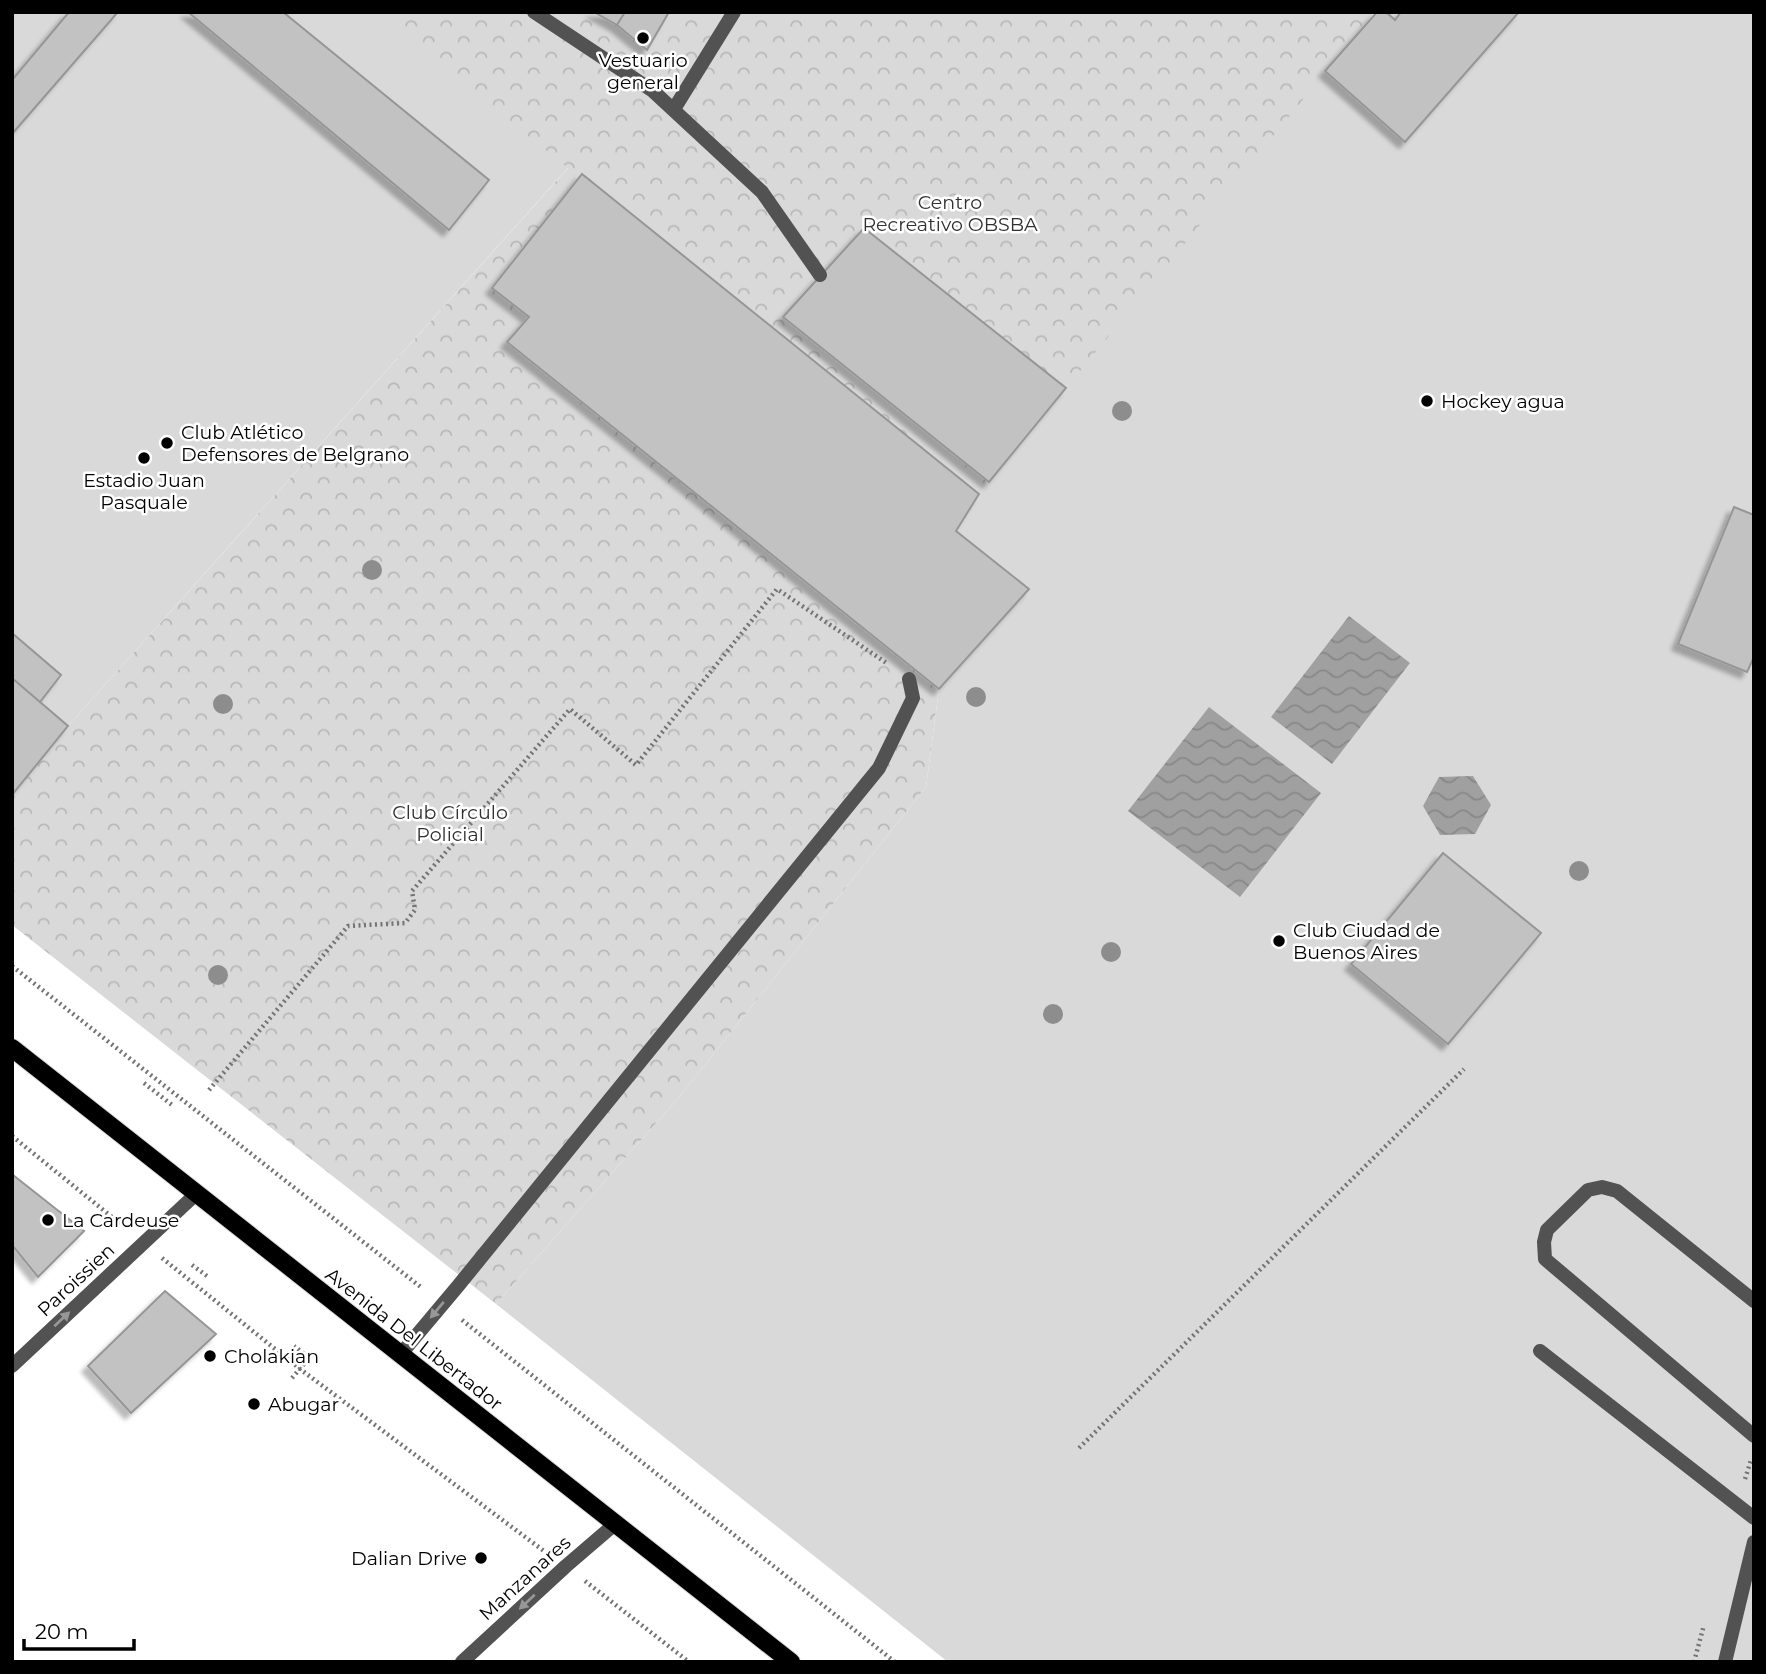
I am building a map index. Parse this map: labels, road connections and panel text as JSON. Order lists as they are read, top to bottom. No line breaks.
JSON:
{"streets":{"main road":["Avenida Del Libertador"],"street":["Paroissien","Manzanares"]},"crossings":[["Paroissien","Avenida Del Libertador"],["Avenida Del Libertador","Manzanares"]],"one_way":["Paroissien","Manzanares"],"parks":["Centro Recreativo OBSBA","Club Círculo Policial"],"places":["Vestuario general","Hockey agua","Club Atlético Defensores de Belgrano","Estadio Juan Pasquale","Club Ciudad de Buenos Aires","La Cardeuse","Cholakian","Abugar","Dalian Drive"],"scale_bar":"20 m"}
